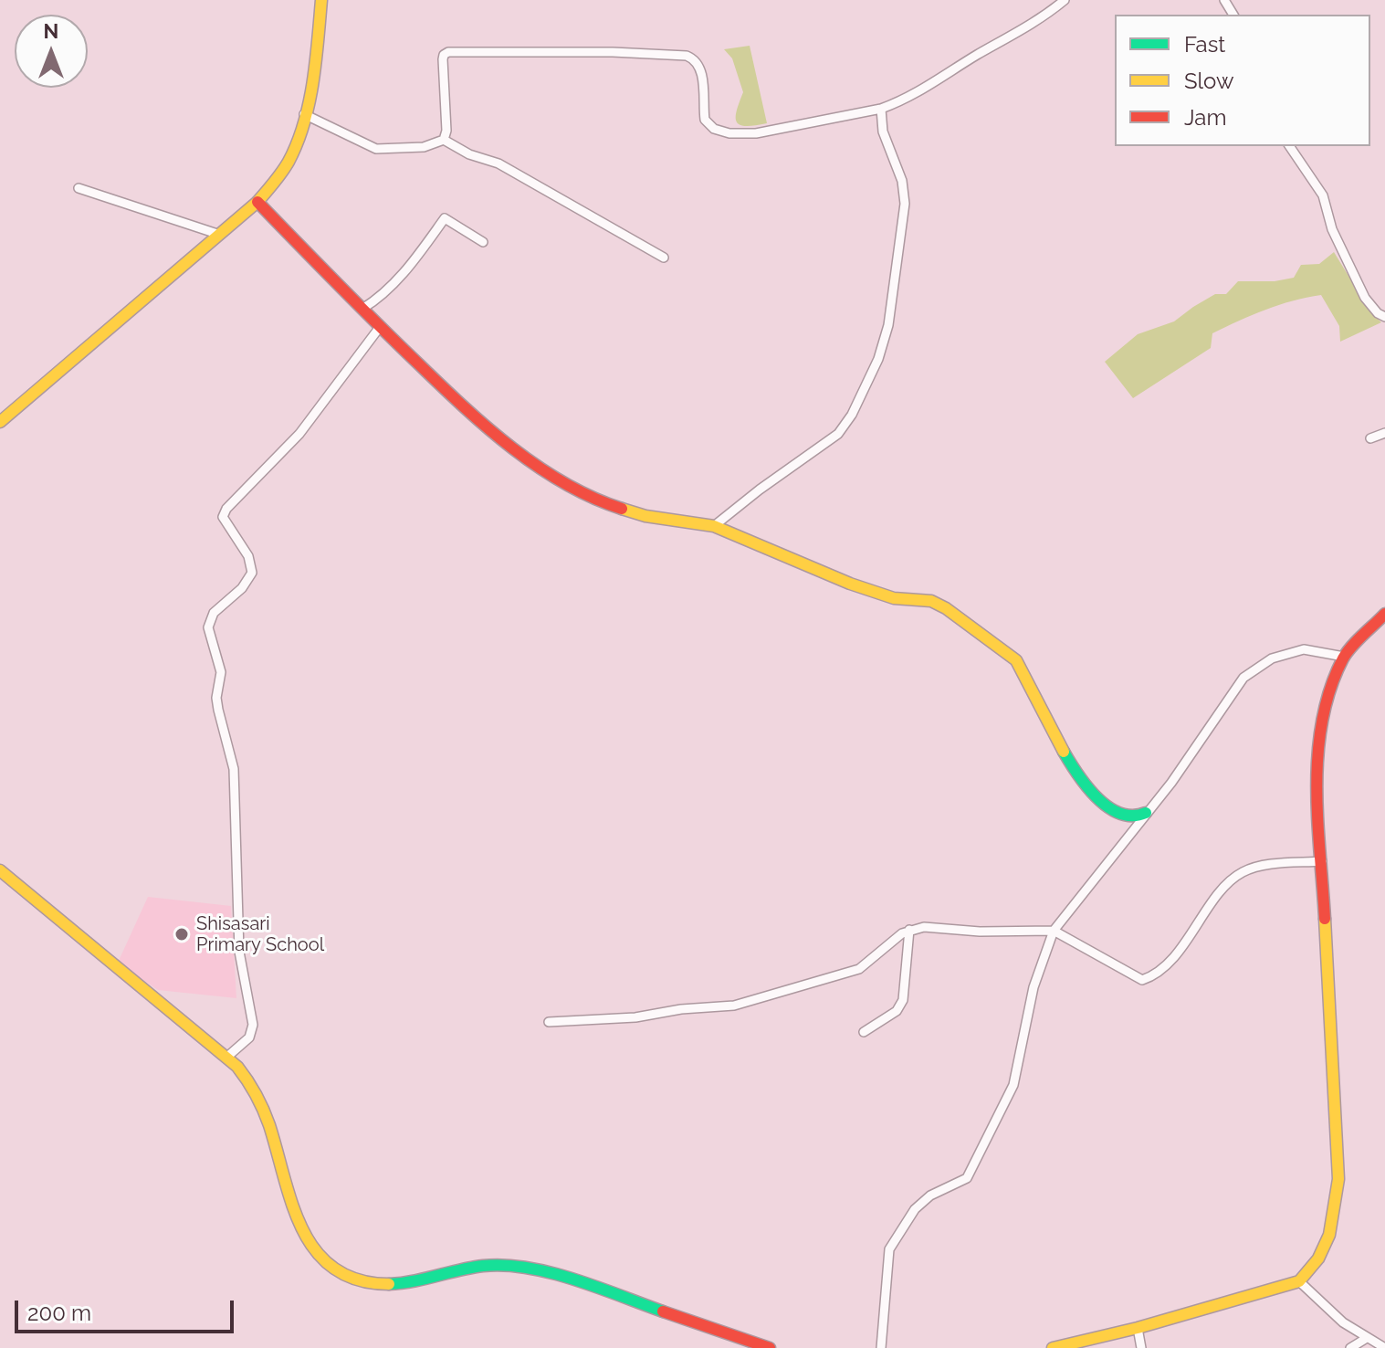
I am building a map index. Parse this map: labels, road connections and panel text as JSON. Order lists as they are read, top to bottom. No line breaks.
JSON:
{"places":["Shisasari Primary School"],"legend":["Fast","Slow","Jam"],"scale_bar":"200 m","north":"top"}
